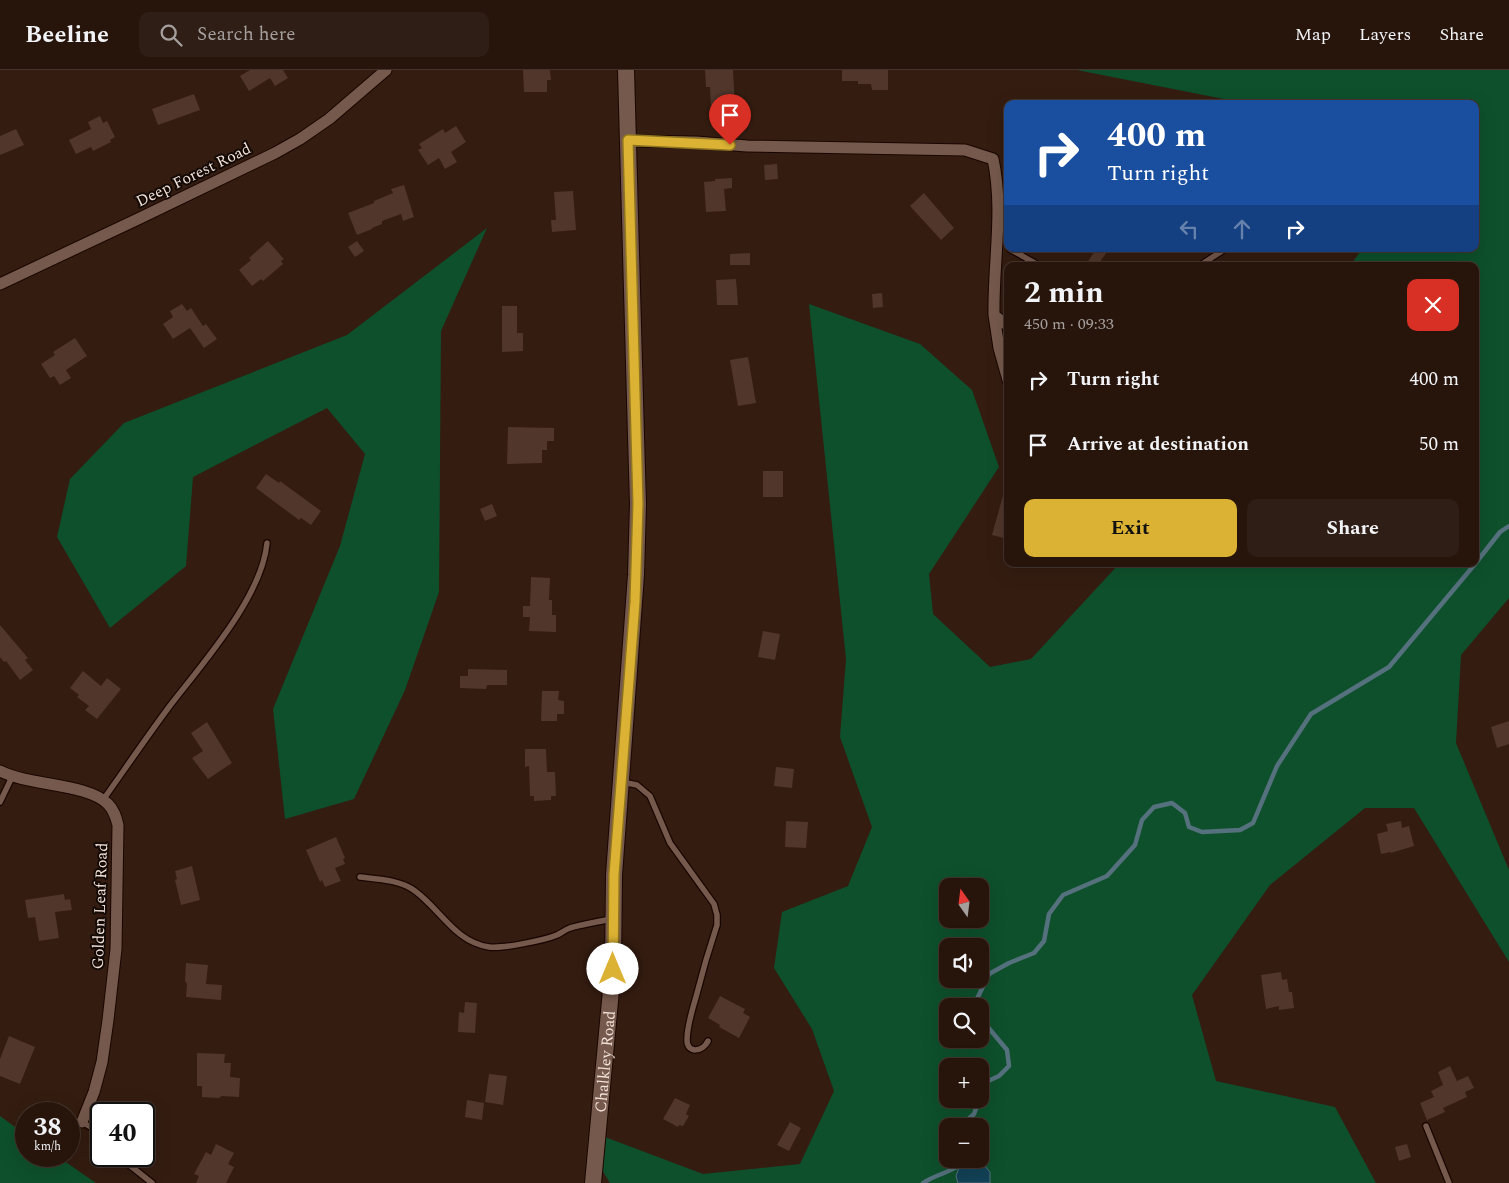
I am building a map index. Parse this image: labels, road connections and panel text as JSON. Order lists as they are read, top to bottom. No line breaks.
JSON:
{"streets":{"street":["Deep Forest Road","Golden Leaf Road","Chalkley Road"]},"north":"top","page":{"header":"Beeline","search":"Search here","nav":["Map","Layers","Share"],"turn":["400 m","Turn right"],"heading":["2 min","450 m · 09:33"],"list":[{"name":"Turn right","value":"400 m"},{"name":"Arrive at destination","value":"50 m"}],"buttons":["Exit","Share"],"map_buttons":["+","−"],"speed":"38 km/h","limit":"40"}}
